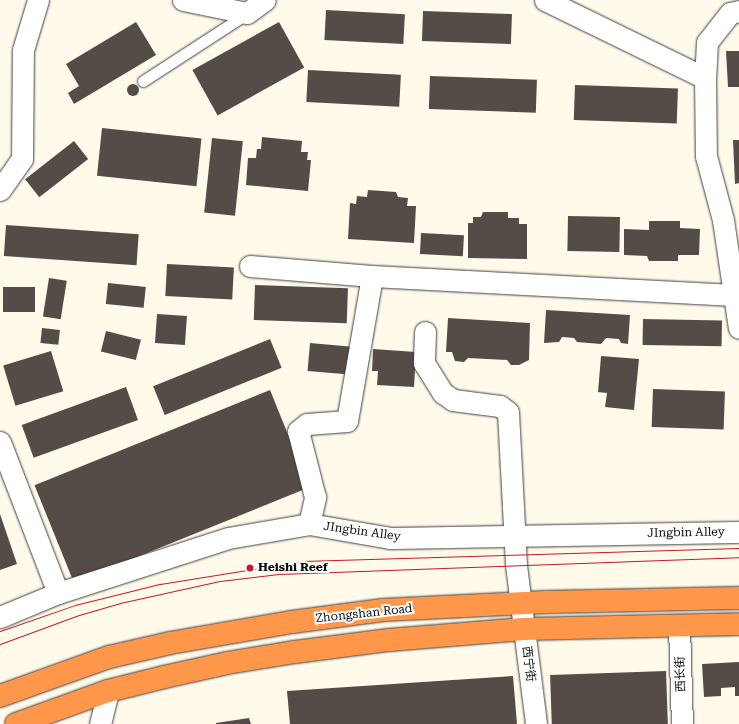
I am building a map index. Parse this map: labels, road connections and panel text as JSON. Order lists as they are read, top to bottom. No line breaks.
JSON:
{"streets":{"highway":["Zhongshan Road"],"street":["JIngbin Alley","西宁街","西长街"]},"crossings":[["JIngbin Alley","西宁街"],["Zhongshan Road","西宁街"]],"places":["Heishi Reef"]}
